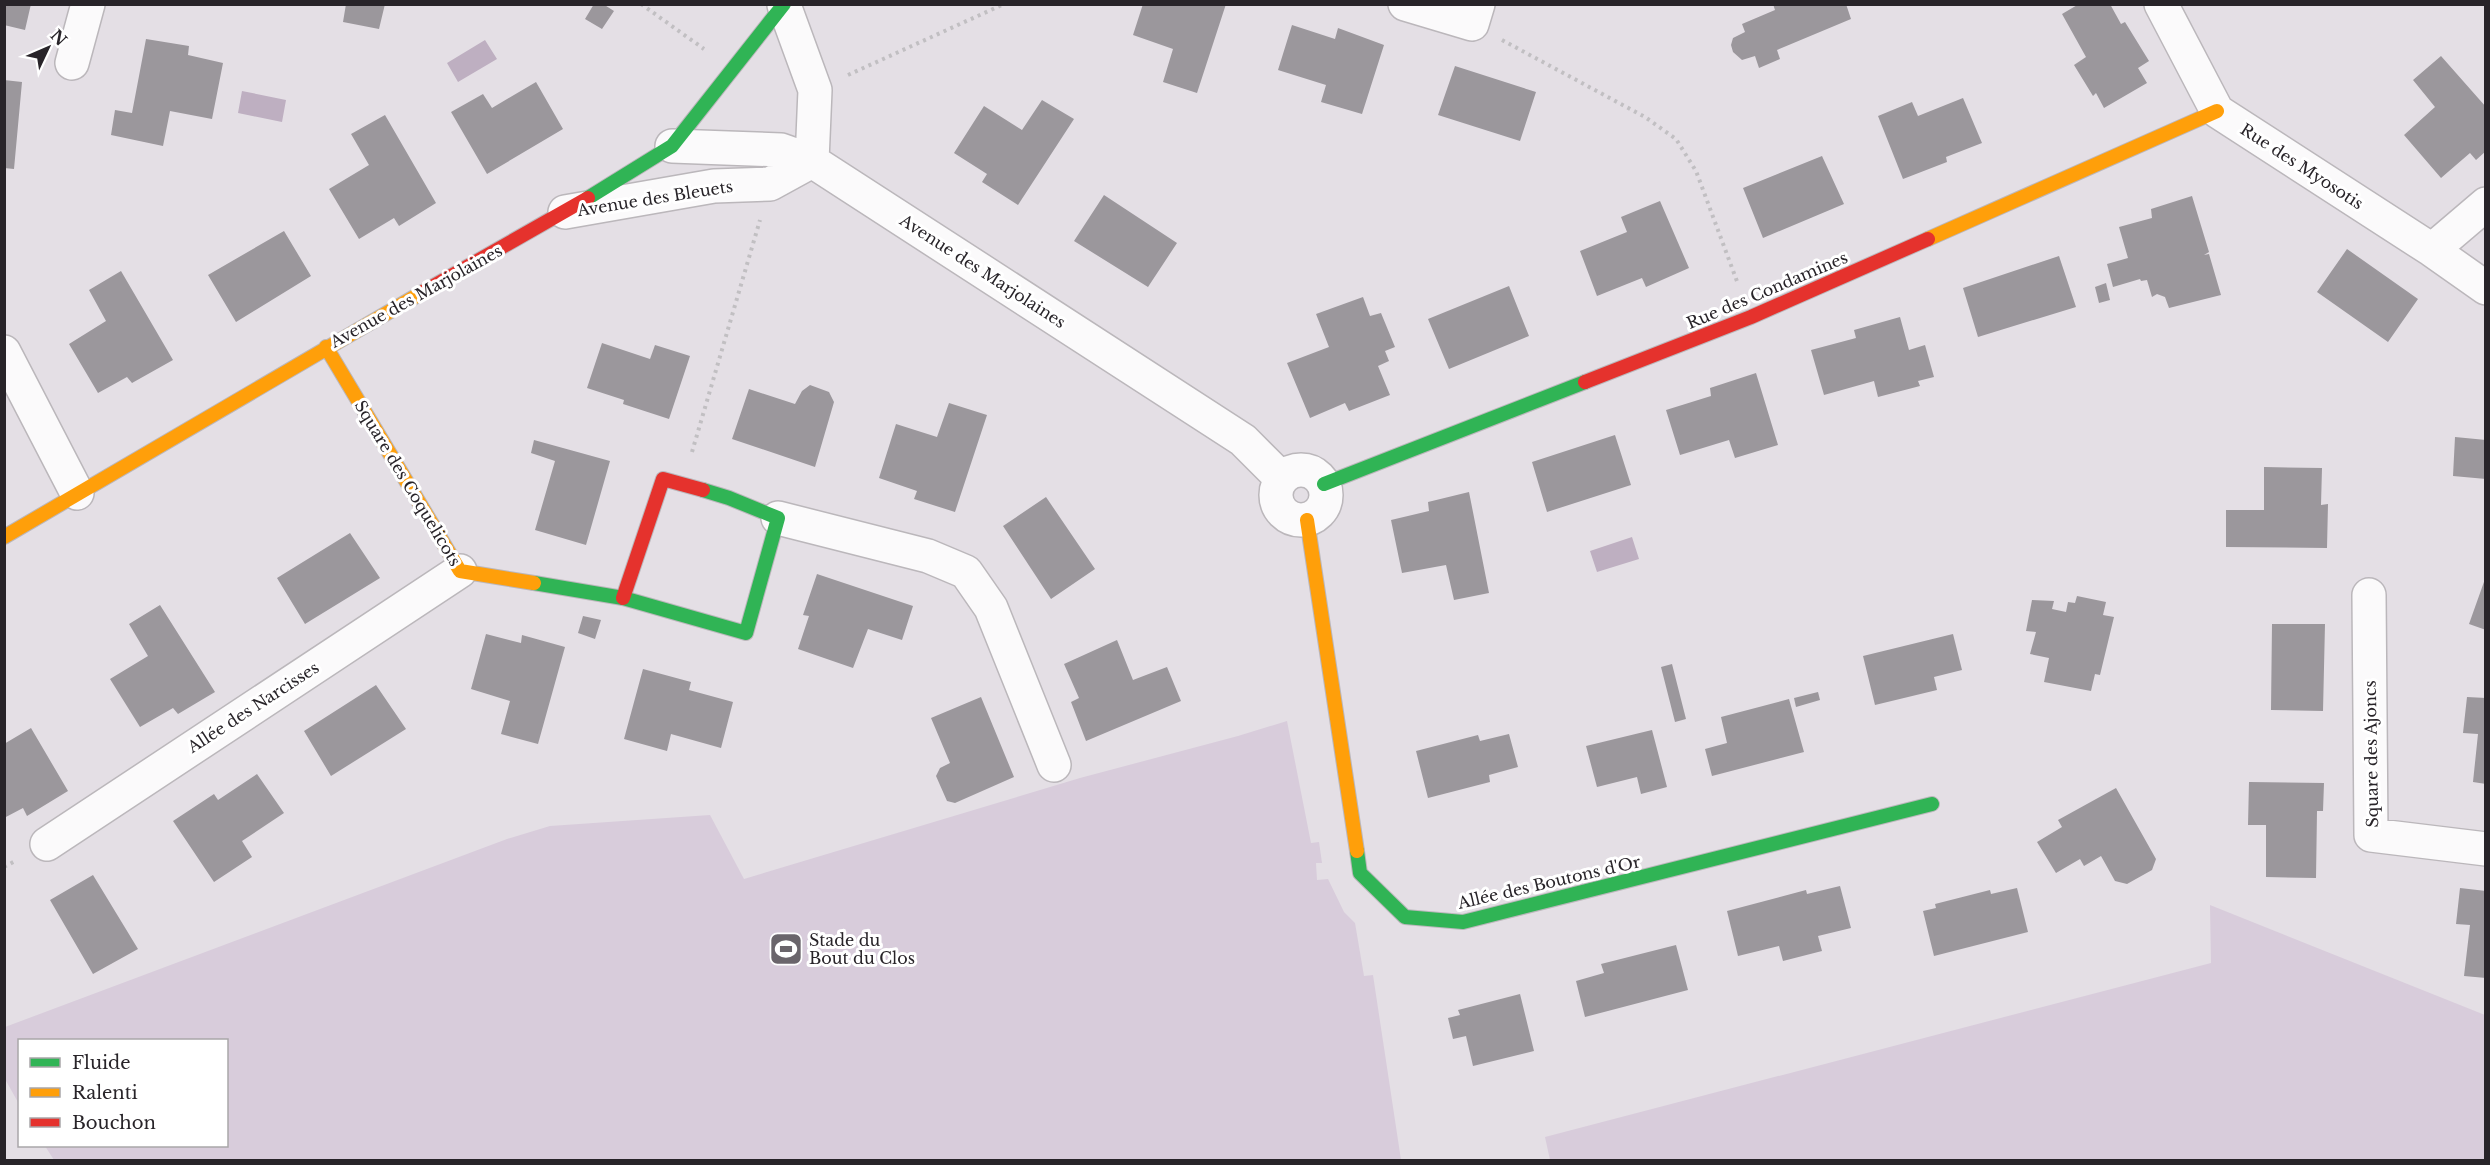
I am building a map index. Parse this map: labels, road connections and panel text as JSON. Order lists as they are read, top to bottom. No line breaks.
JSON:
{"streets":{"street":["Rue des Myosotis","Avenue des Bleuets","Avenue des Marjolaines","Rue des Condamines","Square des Coquelicots","Allée des Narcisses","Square des Ajoncs","Allée des Boutons d'Or"]},"crossings":[["Rue des Myosotis","Rue des Condamines"],["Avenue des Bleuets","Avenue des Marjolaines"],["Avenue des Marjolaines","Rue des Condamines"],["Avenue des Marjolaines","Square des Coquelicots"],["Avenue des Marjolaines","Allée des Boutons d'Or"],["Rue des Condamines","Allée des Boutons d'Or"],["Square des Coquelicots","Allée des Narcisses"]],"places":{"sports":["Stade du Bout du Clos"]},"legend":["Fluide","Ralenti","Bouchon"],"north":"top right"}
